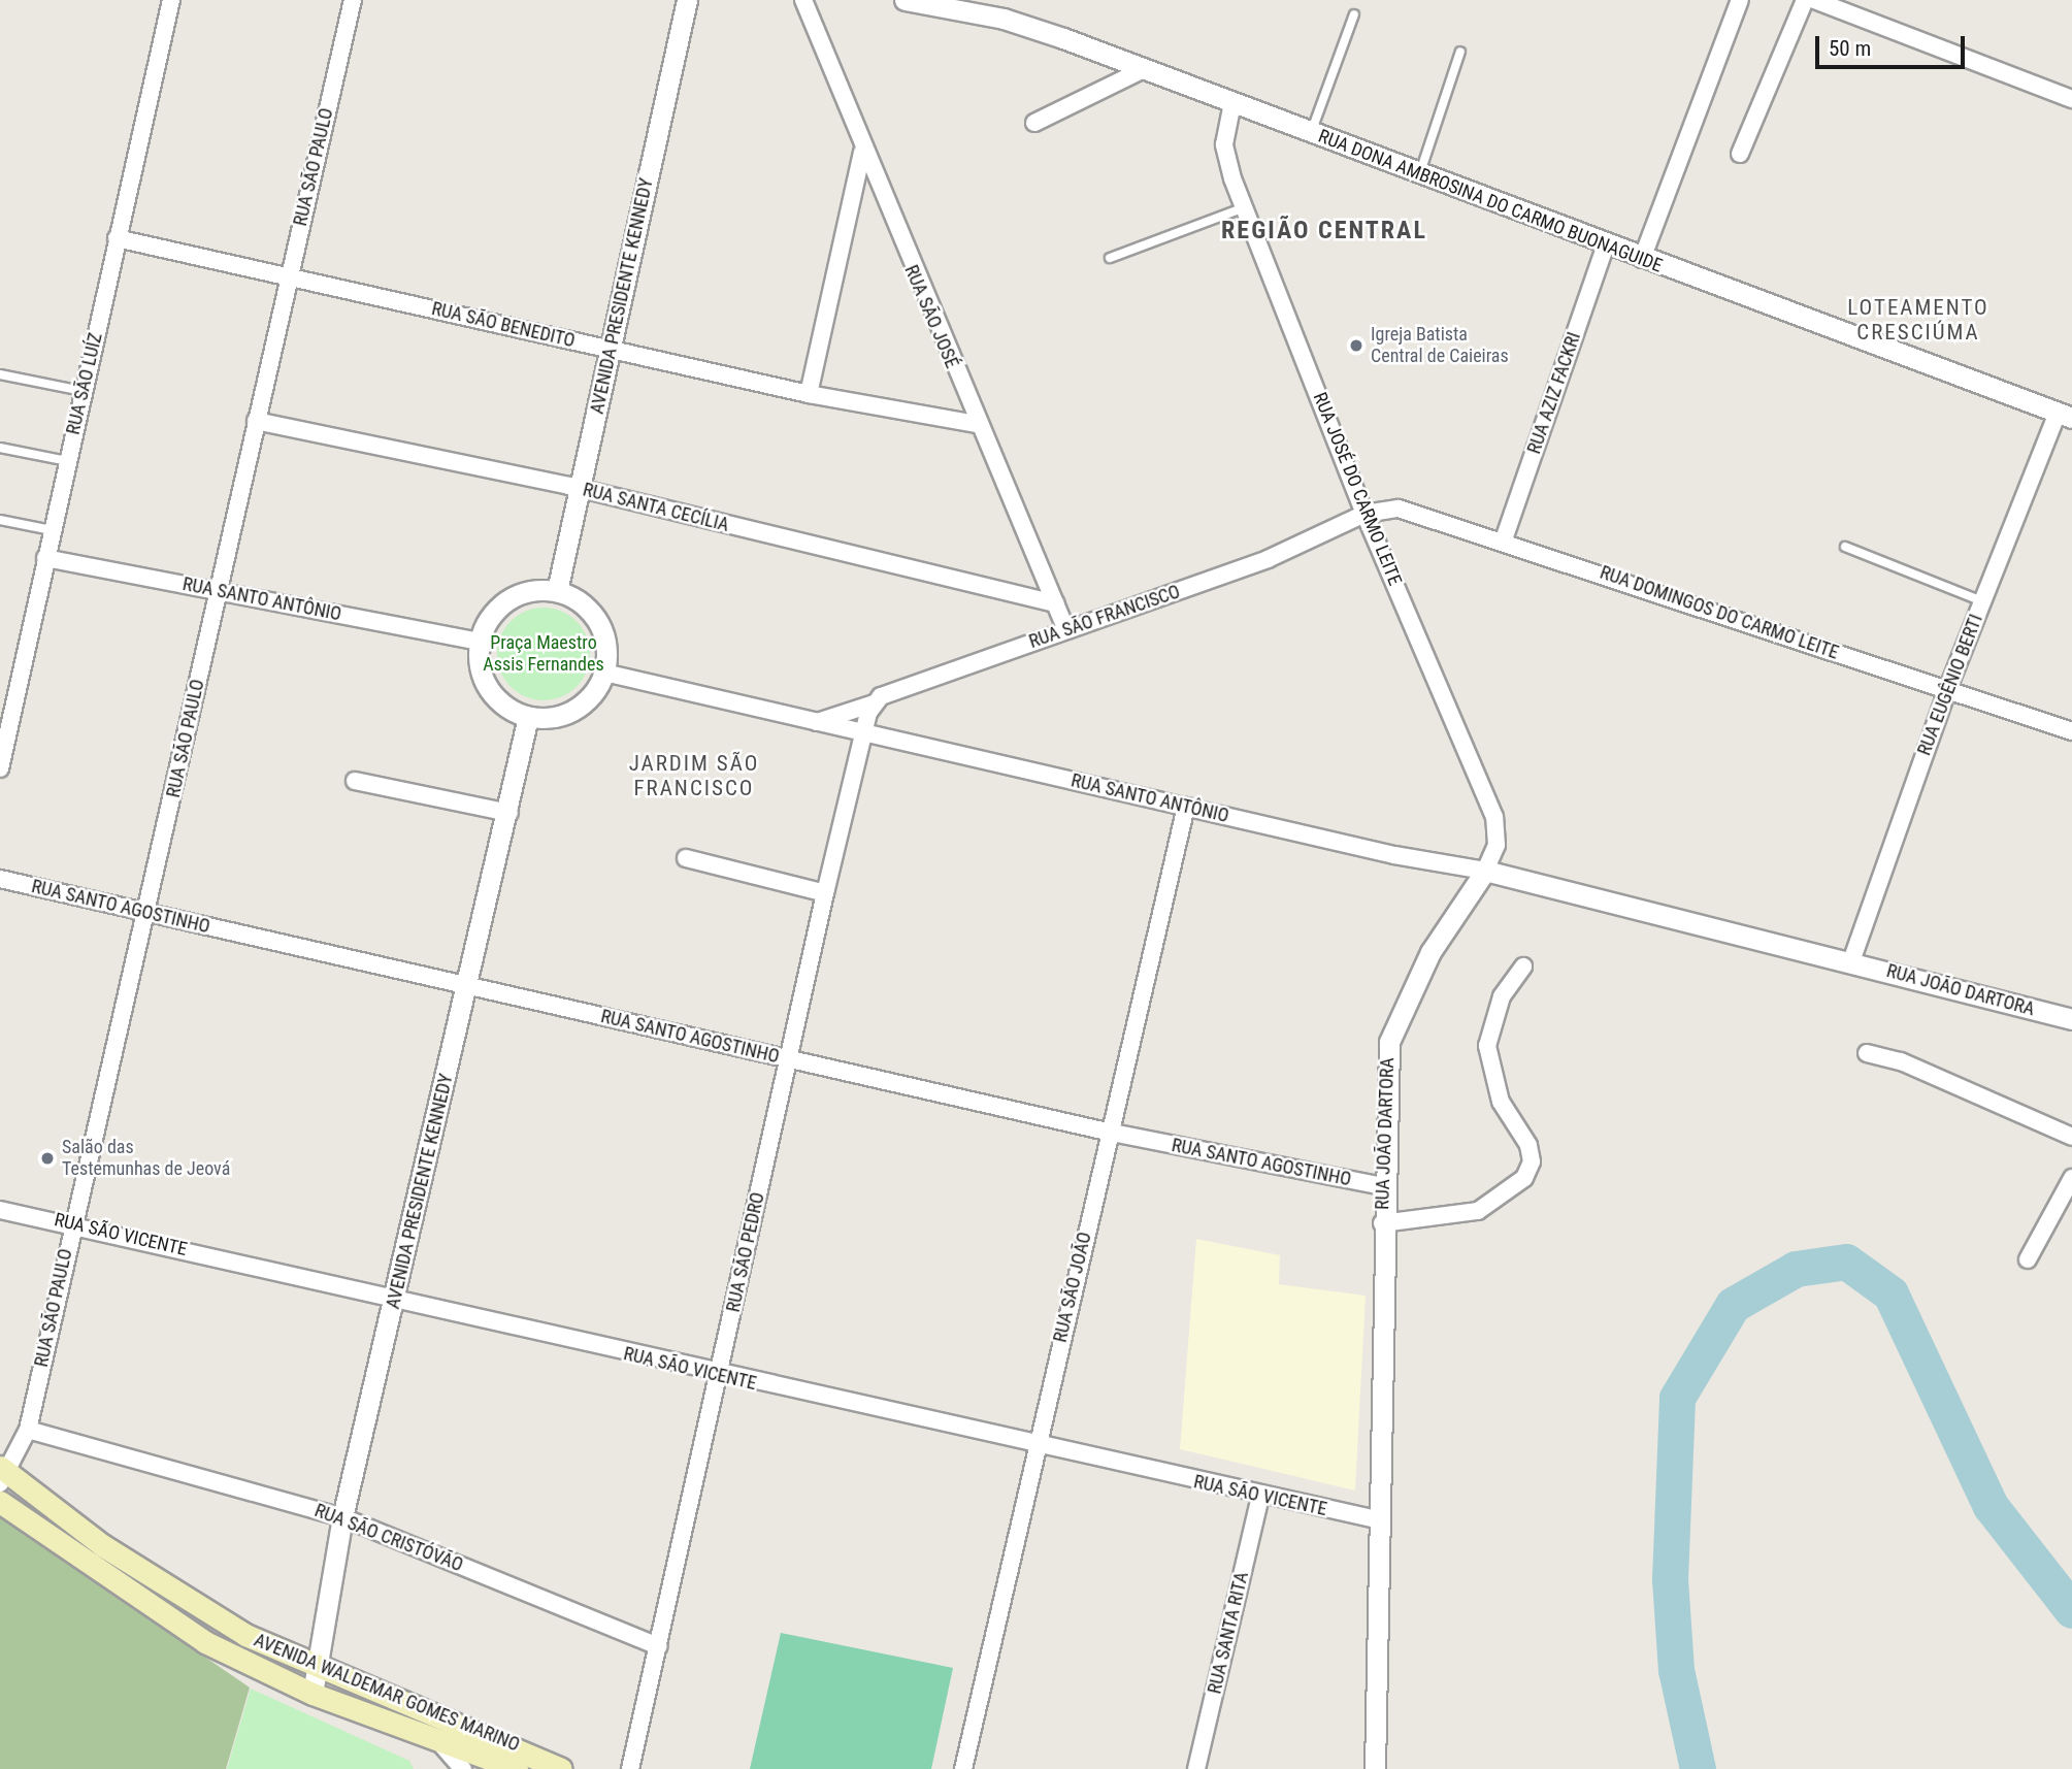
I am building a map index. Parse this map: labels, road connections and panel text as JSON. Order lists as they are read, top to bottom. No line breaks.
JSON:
{"streets":{"main road":["AVENIDA WALDEMAR GOMES MARINO"],"street":["RUA SÃO PAULO","RUA DONA AMBROSINA DO CARMO BUONAGUIDE","AVENIDA PRESIDENTE KENNEDY","RUA SÃO JOSÉ","RUA SÃO BENEDITO","RUA SÃO LUÍZ","RUA AZIZ FACKRI","RUA JOSÉ DO CARMO LEITE","RUA SANTA CECÍLIA","RUA SANTO ANTÔNIO","RUA DOMINGOS DO CARMO LEITE","RUA SÃO FRANCISCO","RUA EUGÊNIO BERTI","RUA SANTO AGOSTINHO","RUA JOÃO DARTORA","RUA SÃO VICENTE","RUA SÃO PEDRO","RUA SÃO JOÃO","RUA SÃO CRISTÓVÃO","RUA SANTA RITA"]},"crossings":[["RUA SÃO PAULO","RUA SÃO BENEDITO"],["RUA SÃO PAULO","RUA SANTA CECÍLIA"],["RUA SÃO PAULO","RUA SANTO ANTÔNIO"],["RUA SÃO PAULO","RUA SANTO AGOSTINHO"],["RUA SÃO PAULO","RUA SÃO VICENTE"],["RUA SÃO PAULO","RUA SÃO CRISTÓVÃO"],["RUA SÃO PAULO","AVENIDA WALDEMAR GOMES MARINO"],["RUA DONA AMBROSINA DO CARMO BUONAGUIDE","RUA AZIZ FACKRI"],["RUA DONA AMBROSINA DO CARMO BUONAGUIDE","RUA JOSÉ DO CARMO LEITE"],["RUA DONA AMBROSINA DO CARMO BUONAGUIDE","RUA EUGÊNIO BERTI"],["AVENIDA PRESIDENTE KENNEDY","RUA SÃO BENEDITO"],["AVENIDA PRESIDENTE KENNEDY","RUA SANTA CECÍLIA"],["AVENIDA PRESIDENTE KENNEDY","RUA SANTO ANTÔNIO"],["AVENIDA PRESIDENTE KENNEDY","RUA SANTO AGOSTINHO"],["AVENIDA PRESIDENTE KENNEDY","RUA SÃO VICENTE"],["AVENIDA PRESIDENTE KENNEDY","RUA SÃO CRISTÓVÃO"],["AVENIDA PRESIDENTE KENNEDY","AVENIDA WALDEMAR GOMES MARINO"],["RUA SÃO JOSÉ","RUA SÃO BENEDITO"],["RUA SÃO JOSÉ","RUA SANTA CECÍLIA"],["RUA SÃO JOSÉ","RUA SÃO FRANCISCO"],["RUA SÃO BENEDITO","RUA SÃO LUÍZ"],["RUA SÃO LUÍZ","RUA SANTO ANTÔNIO"],["RUA AZIZ FACKRI","RUA DOMINGOS DO CARMO LEITE"],["RUA JOSÉ DO CARMO LEITE","RUA SANTO ANTÔNIO"],["RUA JOSÉ DO CARMO LEITE","RUA DOMINGOS DO CARMO LEITE"],["RUA JOSÉ DO CARMO LEITE","RUA SÃO FRANCISCO"],["RUA JOSÉ DO CARMO LEITE","RUA JOÃO DARTORA"],["RUA SANTO ANTÔNIO","RUA JOÃO DARTORA"],["RUA SANTO ANTÔNIO","RUA SÃO PEDRO"],["RUA SANTO ANTÔNIO","RUA SÃO JOÃO"],["RUA DOMINGOS DO CARMO LEITE","RUA SÃO FRANCISCO"],["RUA DOMINGOS DO CARMO LEITE","RUA EUGÊNIO BERTI"],["RUA EUGÊNIO BERTI","RUA JOÃO DARTORA"],["RUA SANTO AGOSTINHO","RUA JOÃO DARTORA"],["RUA SANTO AGOSTINHO","RUA SÃO PEDRO"],["RUA SANTO AGOSTINHO","RUA SÃO JOÃO"],["RUA JOÃO DARTORA","RUA SÃO VICENTE"],["RUA SÃO VICENTE","RUA SÃO PEDRO"],["RUA SÃO VICENTE","RUA SÃO JOÃO"],["RUA SÃO VICENTE","RUA SANTA RITA"],["RUA SÃO PEDRO","RUA SÃO CRISTÓVÃO"]],"districts":["REGIÃO CENTRAL","LOTEAMENTO CRESCIÚMA","JARDIM SÃO FRANCISCO"],"parks":["Praça Maestro Assis Fernandes"],"places":["Igreja Batista Central de Caieiras","Salão das Testemunhas de Jeová"],"scale_bar":"50 m"}
